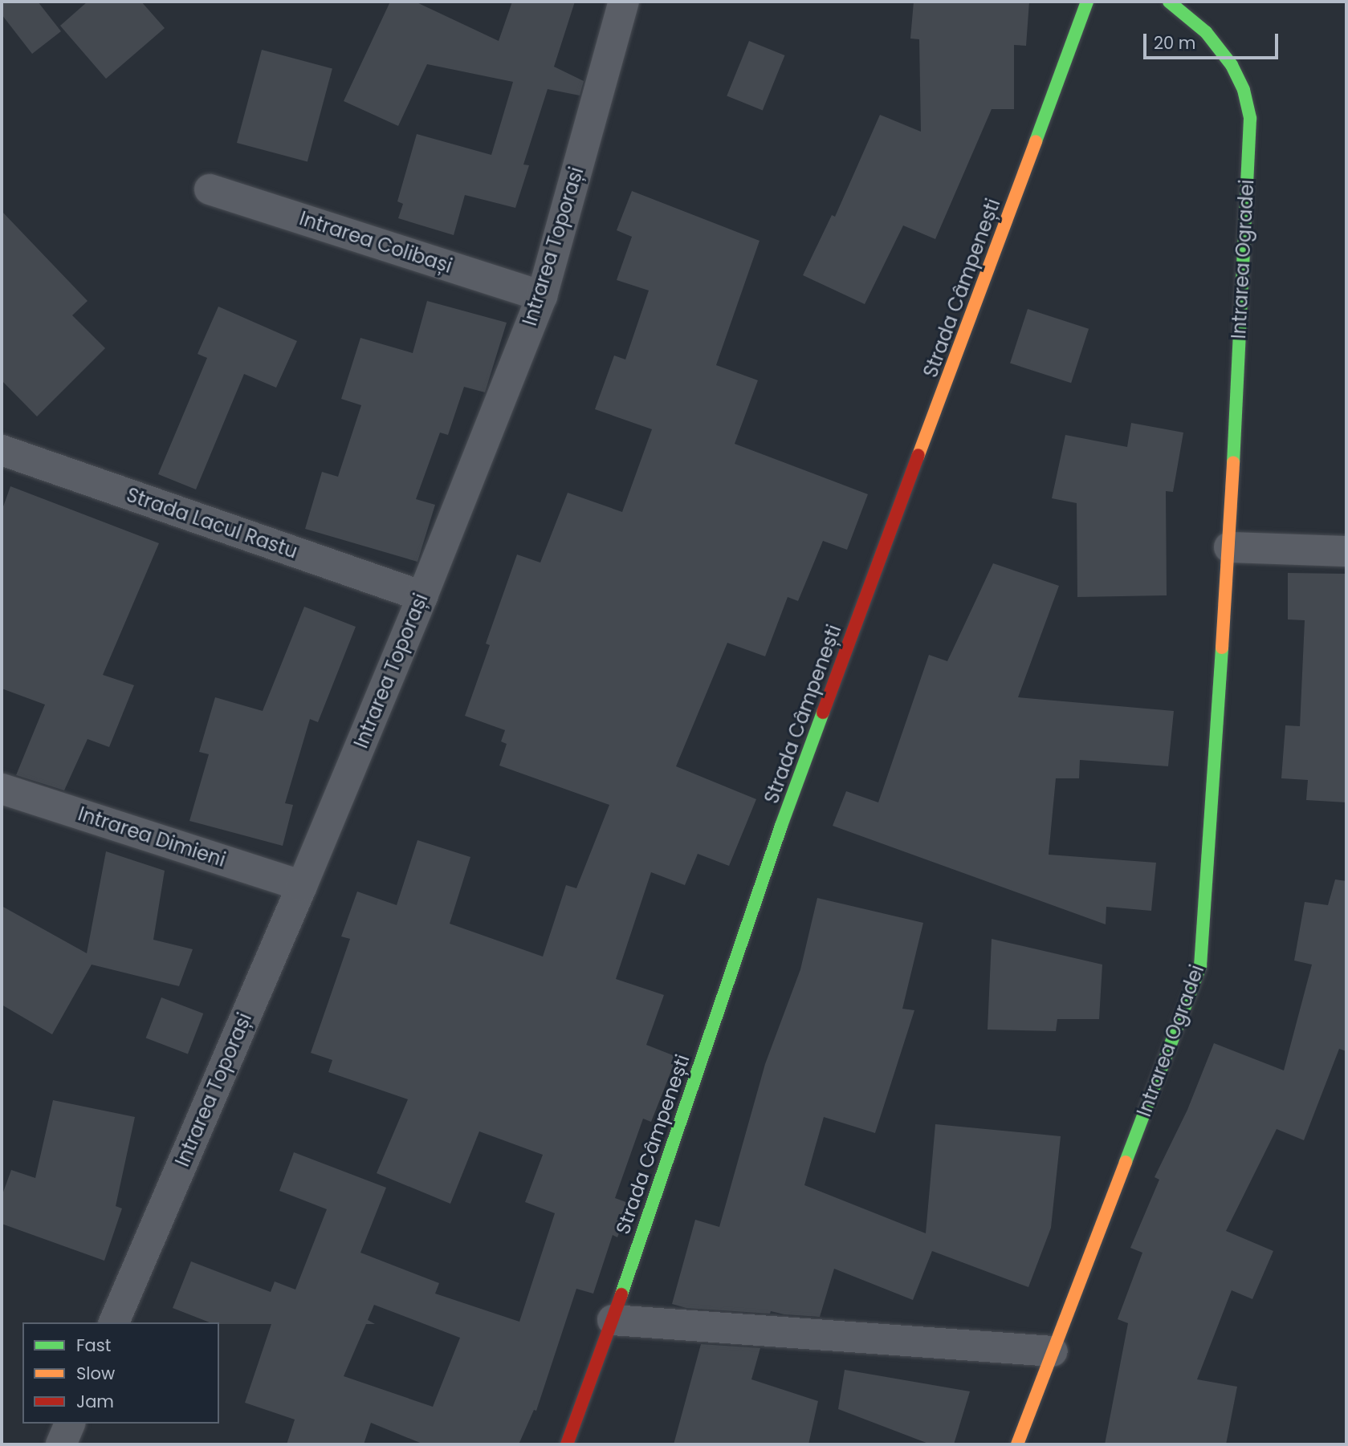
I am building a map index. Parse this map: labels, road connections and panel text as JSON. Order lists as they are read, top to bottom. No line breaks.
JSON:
{"streets":{"street":["Intrarea Colibași","Intrarea Toporași","Intrarea Ogradei","Strada Câmpenești","Strada Lacul Rastu","Intrarea Dimieni"]},"crossings":[["Intrarea Colibași","Intrarea Toporași"],["Intrarea Toporași","Strada Lacul Rastu"],["Intrarea Toporași","Intrarea Dimieni"]],"legend":["Fast","Slow","Jam"],"scale_bar":"20 m"}
